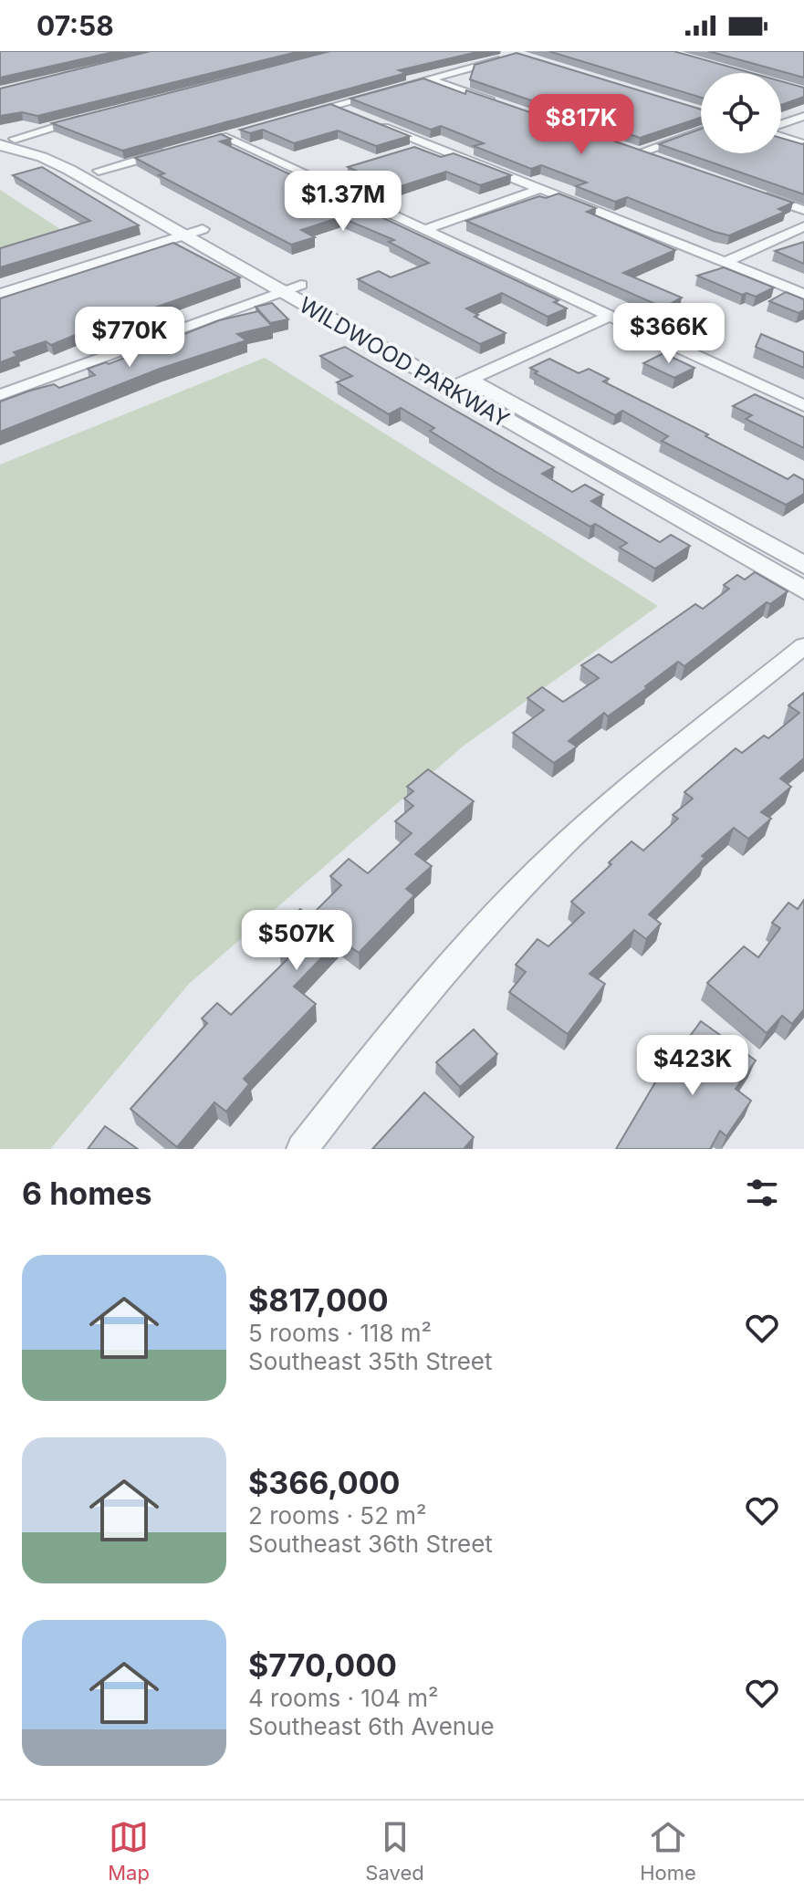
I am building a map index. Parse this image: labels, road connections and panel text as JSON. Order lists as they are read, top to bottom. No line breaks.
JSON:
{"streets":{"street":["WILDWOOD PARKWAY"]},"page":{"status":"07:58","price":["$817K","$1.37M","$366K","$770K","$507K","$423K"],"heading":"6 homes","list":[{"name":"$817,000","note":"5 rooms · 118 m² · Southeast 35th Street"},{"name":"$366,000","note":"2 rooms · 52 m² · Southeast 36th Street"},{"name":"$770,000","note":"4 rooms · 104 m² · Southeast 6th Avenue"}],"tabs":["Map","Saved","Home"]}}
